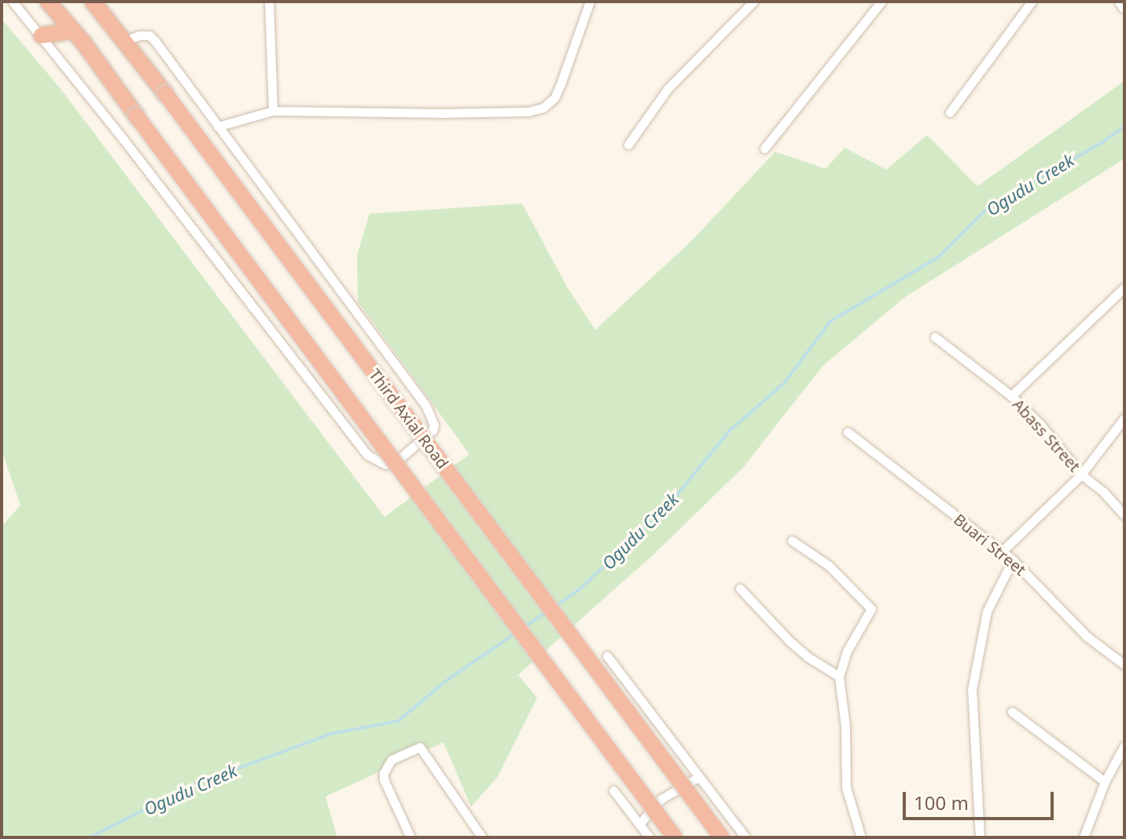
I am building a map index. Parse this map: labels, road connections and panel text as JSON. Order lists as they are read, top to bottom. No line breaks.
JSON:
{"streets":{"highway":["Third Axial Road"],"street":["Abass Street","Buari Street"]},"water":["Ogudu Creek"],"scale_bar":"100 m"}
